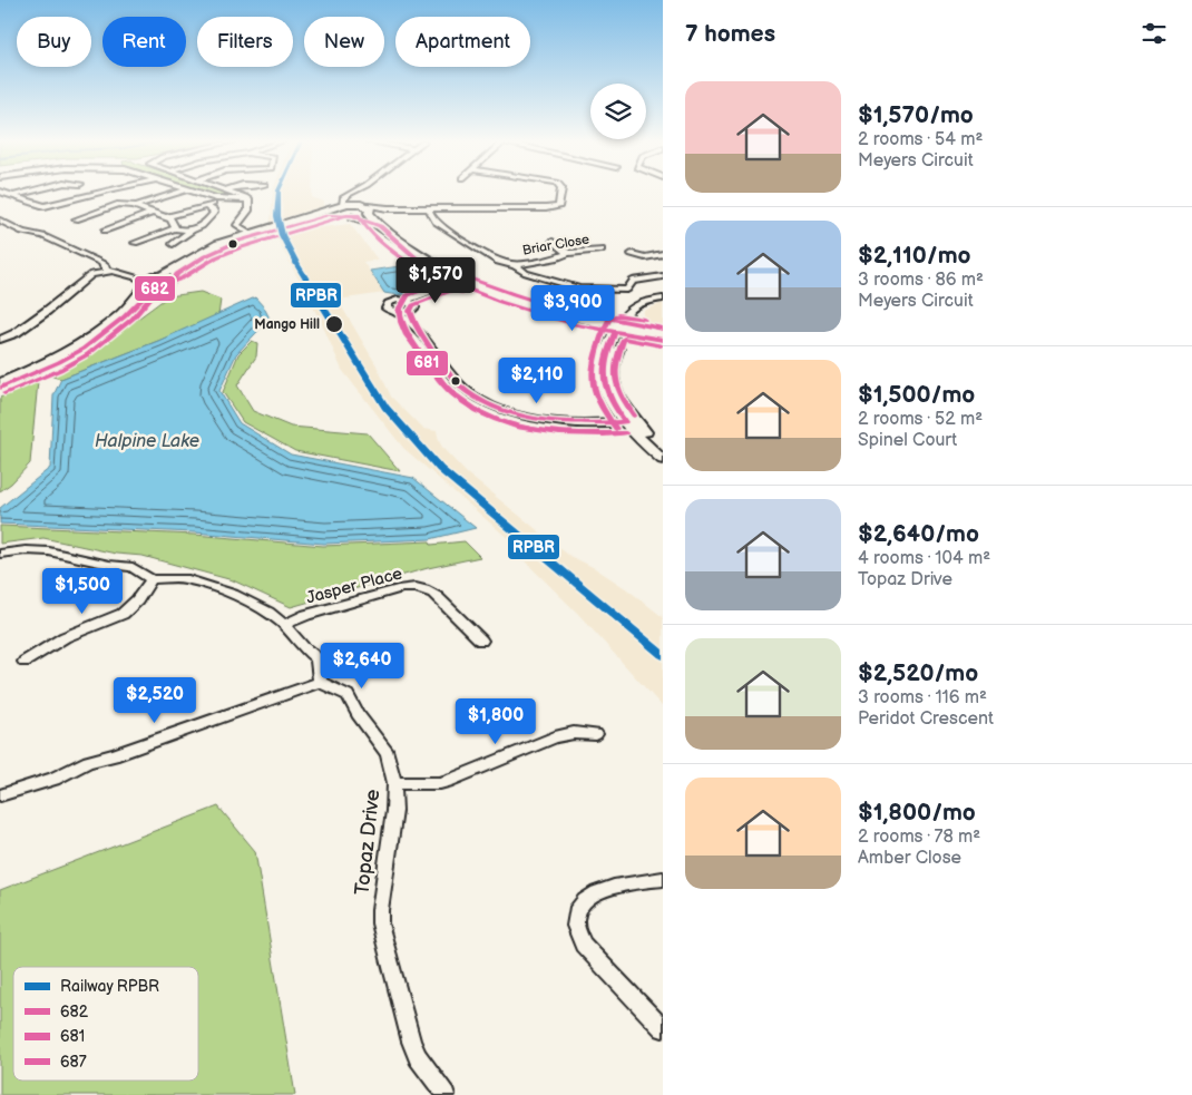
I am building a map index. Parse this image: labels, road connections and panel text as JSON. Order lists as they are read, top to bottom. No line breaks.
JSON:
{"streets":{"street":["Briar Close","Jasper Place","Topaz Drive"]},"water":["Halpine Lake"],"places":["Mango Hill"],"lines":["rail line RPBR","transit line 682","transit line 681","transit line 687"],"legend":["Railway RPBR","682","681","687"],"page":{"heading":"7 homes","chip":["Buy","Rent","Filters","New","Apartment"],"list":[{"name":"$1,570/mo","note":"2 rooms · 54 m² · Meyers Circuit"},{"name":"$2,110/mo","note":"3 rooms · 86 m² · Meyers Circuit"},{"name":"$1,500/mo","note":"2 rooms · 52 m² · Spinel Court"},{"name":"$2,640/mo","note":"4 rooms · 104 m² · Topaz Drive"},{"name":"$2,520/mo","note":"3 rooms · 116 m² · Peridot Crescent"},{"name":"$1,800/mo","note":"2 rooms · 78 m² · Amber Close"}],"price":["$1,570","$3,900","$2,110","$1,500","$2,640","$2,520","$1,800"]}}
